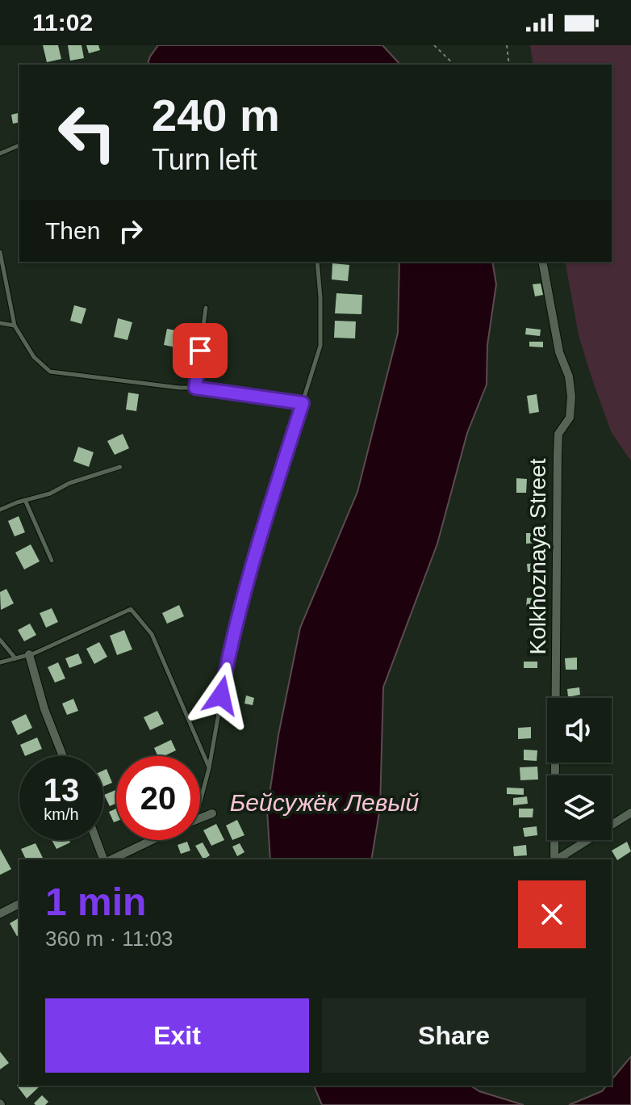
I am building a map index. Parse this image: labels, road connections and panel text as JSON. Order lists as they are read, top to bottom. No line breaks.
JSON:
{"streets":{"street":["Kolkhoznaya Street"]},"water":["Бейсужёк Левый"],"page":{"status":"11:02","turn":["240 m","Turn left"],"then":"Then","speed":"13 km/h","limit":"20","heading":["1 min","360 m · 11:03"],"buttons":["Exit","Share"]}}
